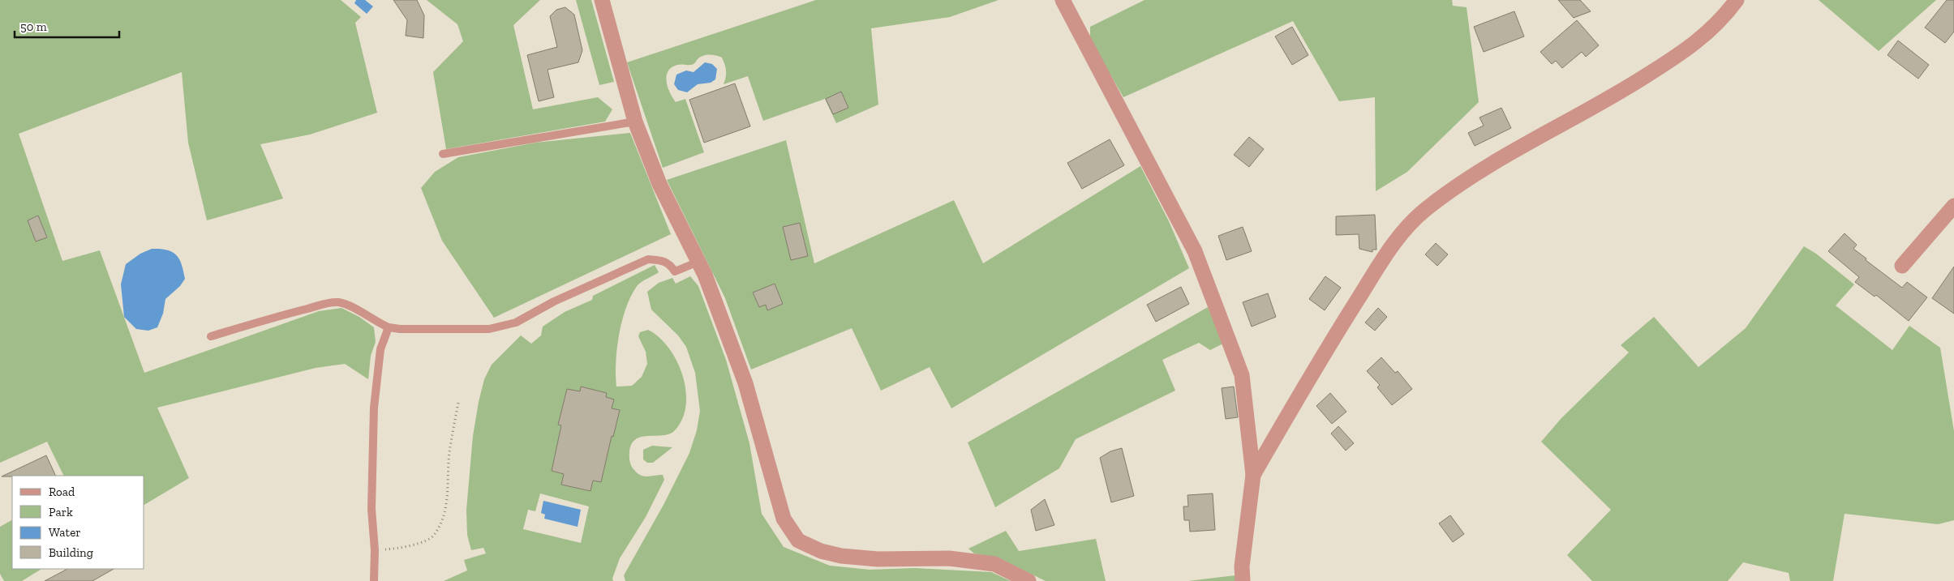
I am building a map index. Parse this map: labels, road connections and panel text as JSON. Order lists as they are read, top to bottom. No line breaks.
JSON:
{"legend":["Road","Park","Water","Building"],"scale_bar":"50 m"}
